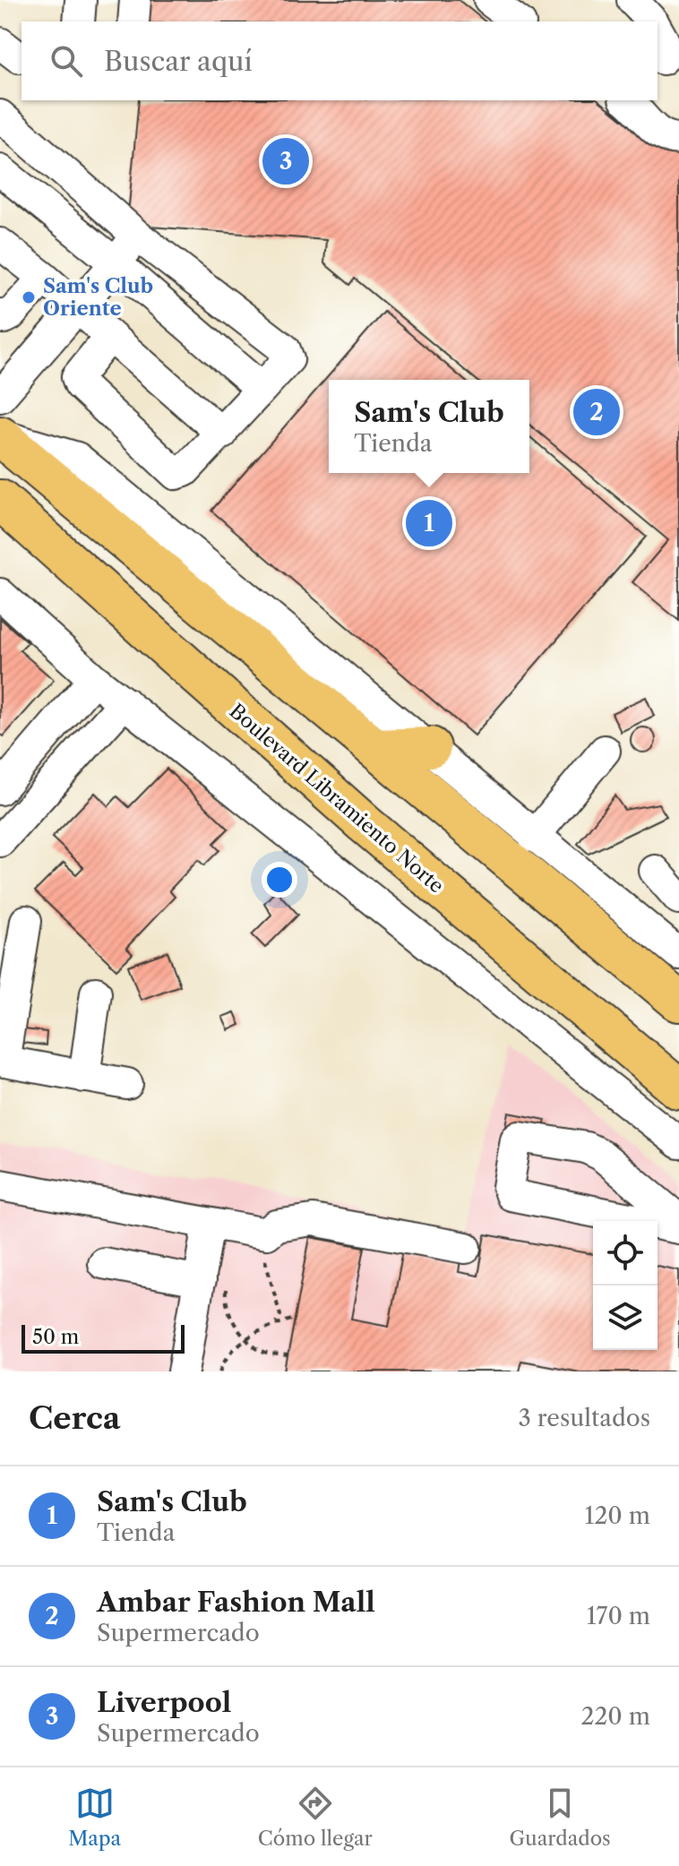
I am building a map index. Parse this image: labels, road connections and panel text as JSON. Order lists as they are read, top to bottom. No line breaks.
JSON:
{"streets":{"highway":["Boulevard Libramiento Norte"]},"places":["Sam's Club Oriente"],"scale_bar":"50 m","page":{"search":"Buscar aquí","pins":["3","2","1"],"popup":["Sam's Club","Tienda"],"scale":"50 m","heading":["Cerca","3 resultados"],"list":[{"mark":"1","name":"Sam's Club","note":"Tienda","value":"120 m"},{"mark":"2","name":"Ambar Fashion Mall","note":"Supermercado","value":"170 m"},{"mark":"3","name":"Liverpool","note":"Supermercado","value":"220 m"}],"nav":["Mapa","Cómo llegar","Guardados"]}}
